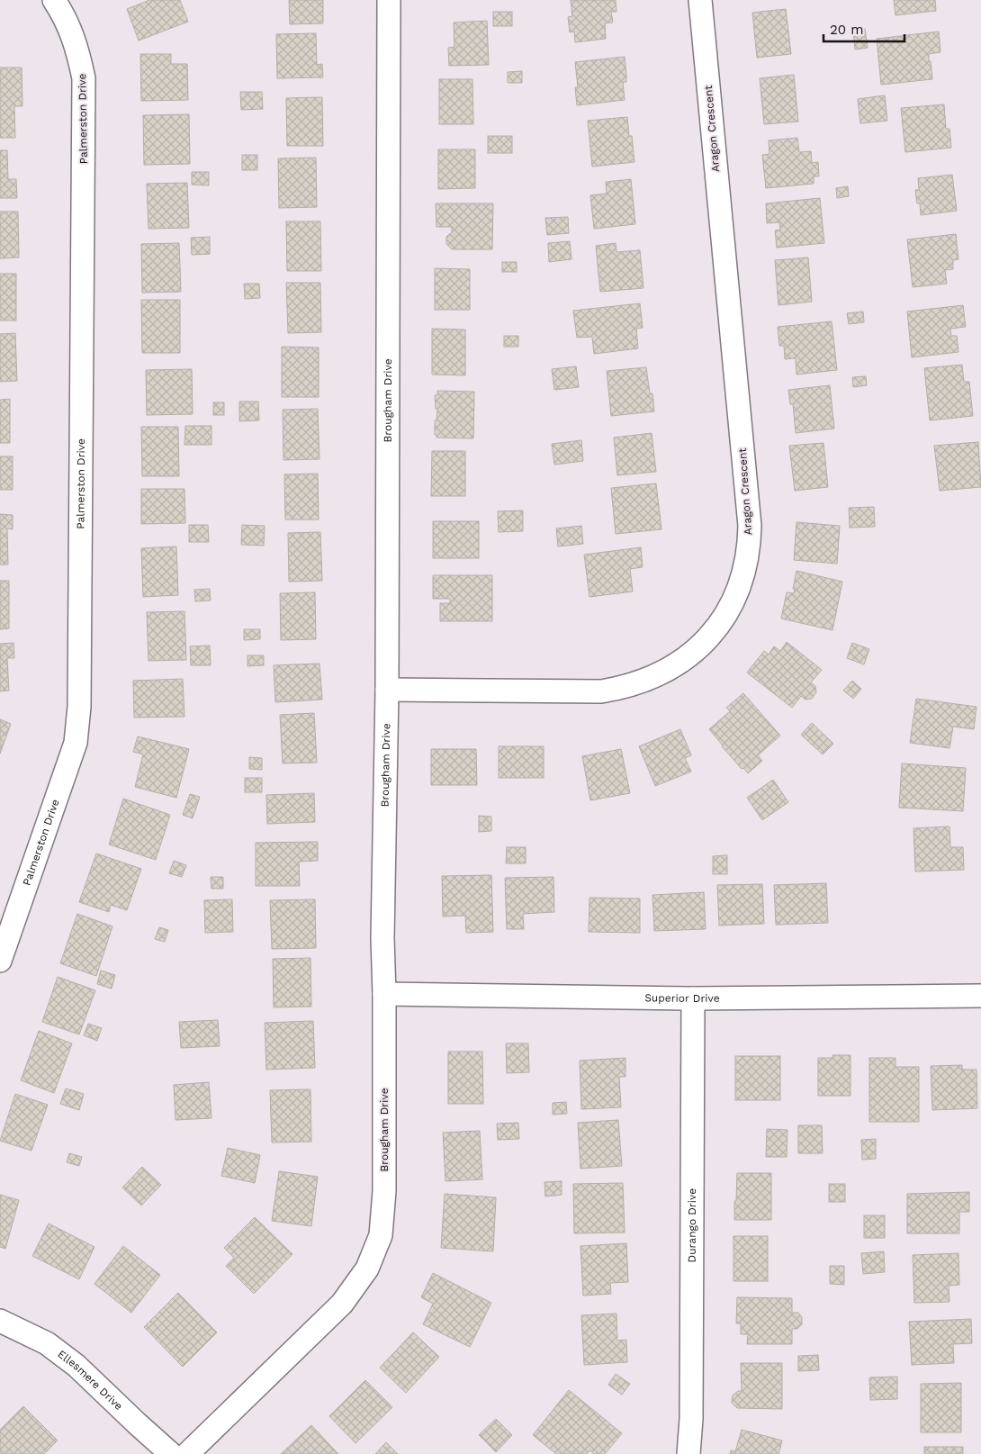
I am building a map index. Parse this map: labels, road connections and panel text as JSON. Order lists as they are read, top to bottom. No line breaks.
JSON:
{"streets":{"street":["Palmerston Drive","Aragon Crescent","Brougham Drive","Superior Drive","Durango Drive","Ellesmere Drive"]},"crossings":[["Aragon Crescent","Brougham Drive"],["Brougham Drive","Superior Drive"],["Superior Drive","Durango Drive"]],"scale_bar":"20 m"}
